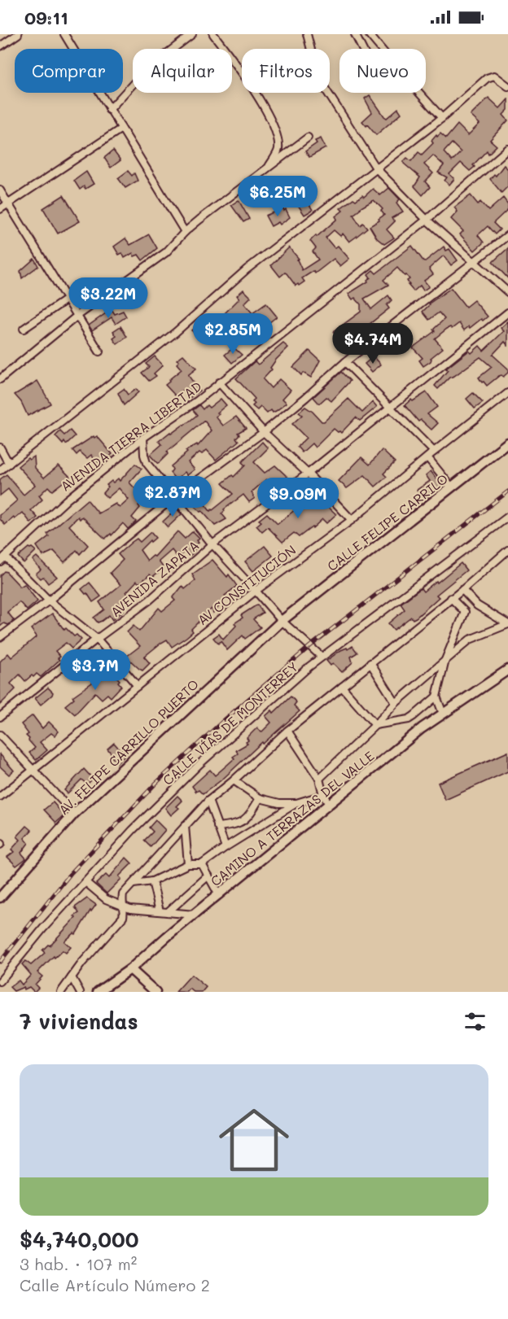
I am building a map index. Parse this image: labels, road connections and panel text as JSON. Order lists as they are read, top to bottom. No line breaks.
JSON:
{"streets":{"street":["AVENIDA TIERRA LIBERTAD","CALLE FELIPE CARRILO","AVENIDA ZAPATA","AV CONSTITUCIÓN","CALLE VÍAS DE MONTERREY","AV. FELIPE CARRILLO PUERTO","CAMINO A TERRAZAS DEL VALLE"]},"crossings":[["CALLE FELIPE CARRILO","AV. FELIPE CARRILLO PUERTO"]],"page":{"status":"09:11","chip":["Comprar","Alquilar","Filtros","Nuevo"],"price":["$6.25M","$3.22M","$2.85M","$4.74M","$2.87M","$9.09M","$3.7M"],"heading":"7 viviendas","list":[{"name":"$4,740,000","note":"3 hab. · 107 m² · Calle Artículo Número 2"}]}}
